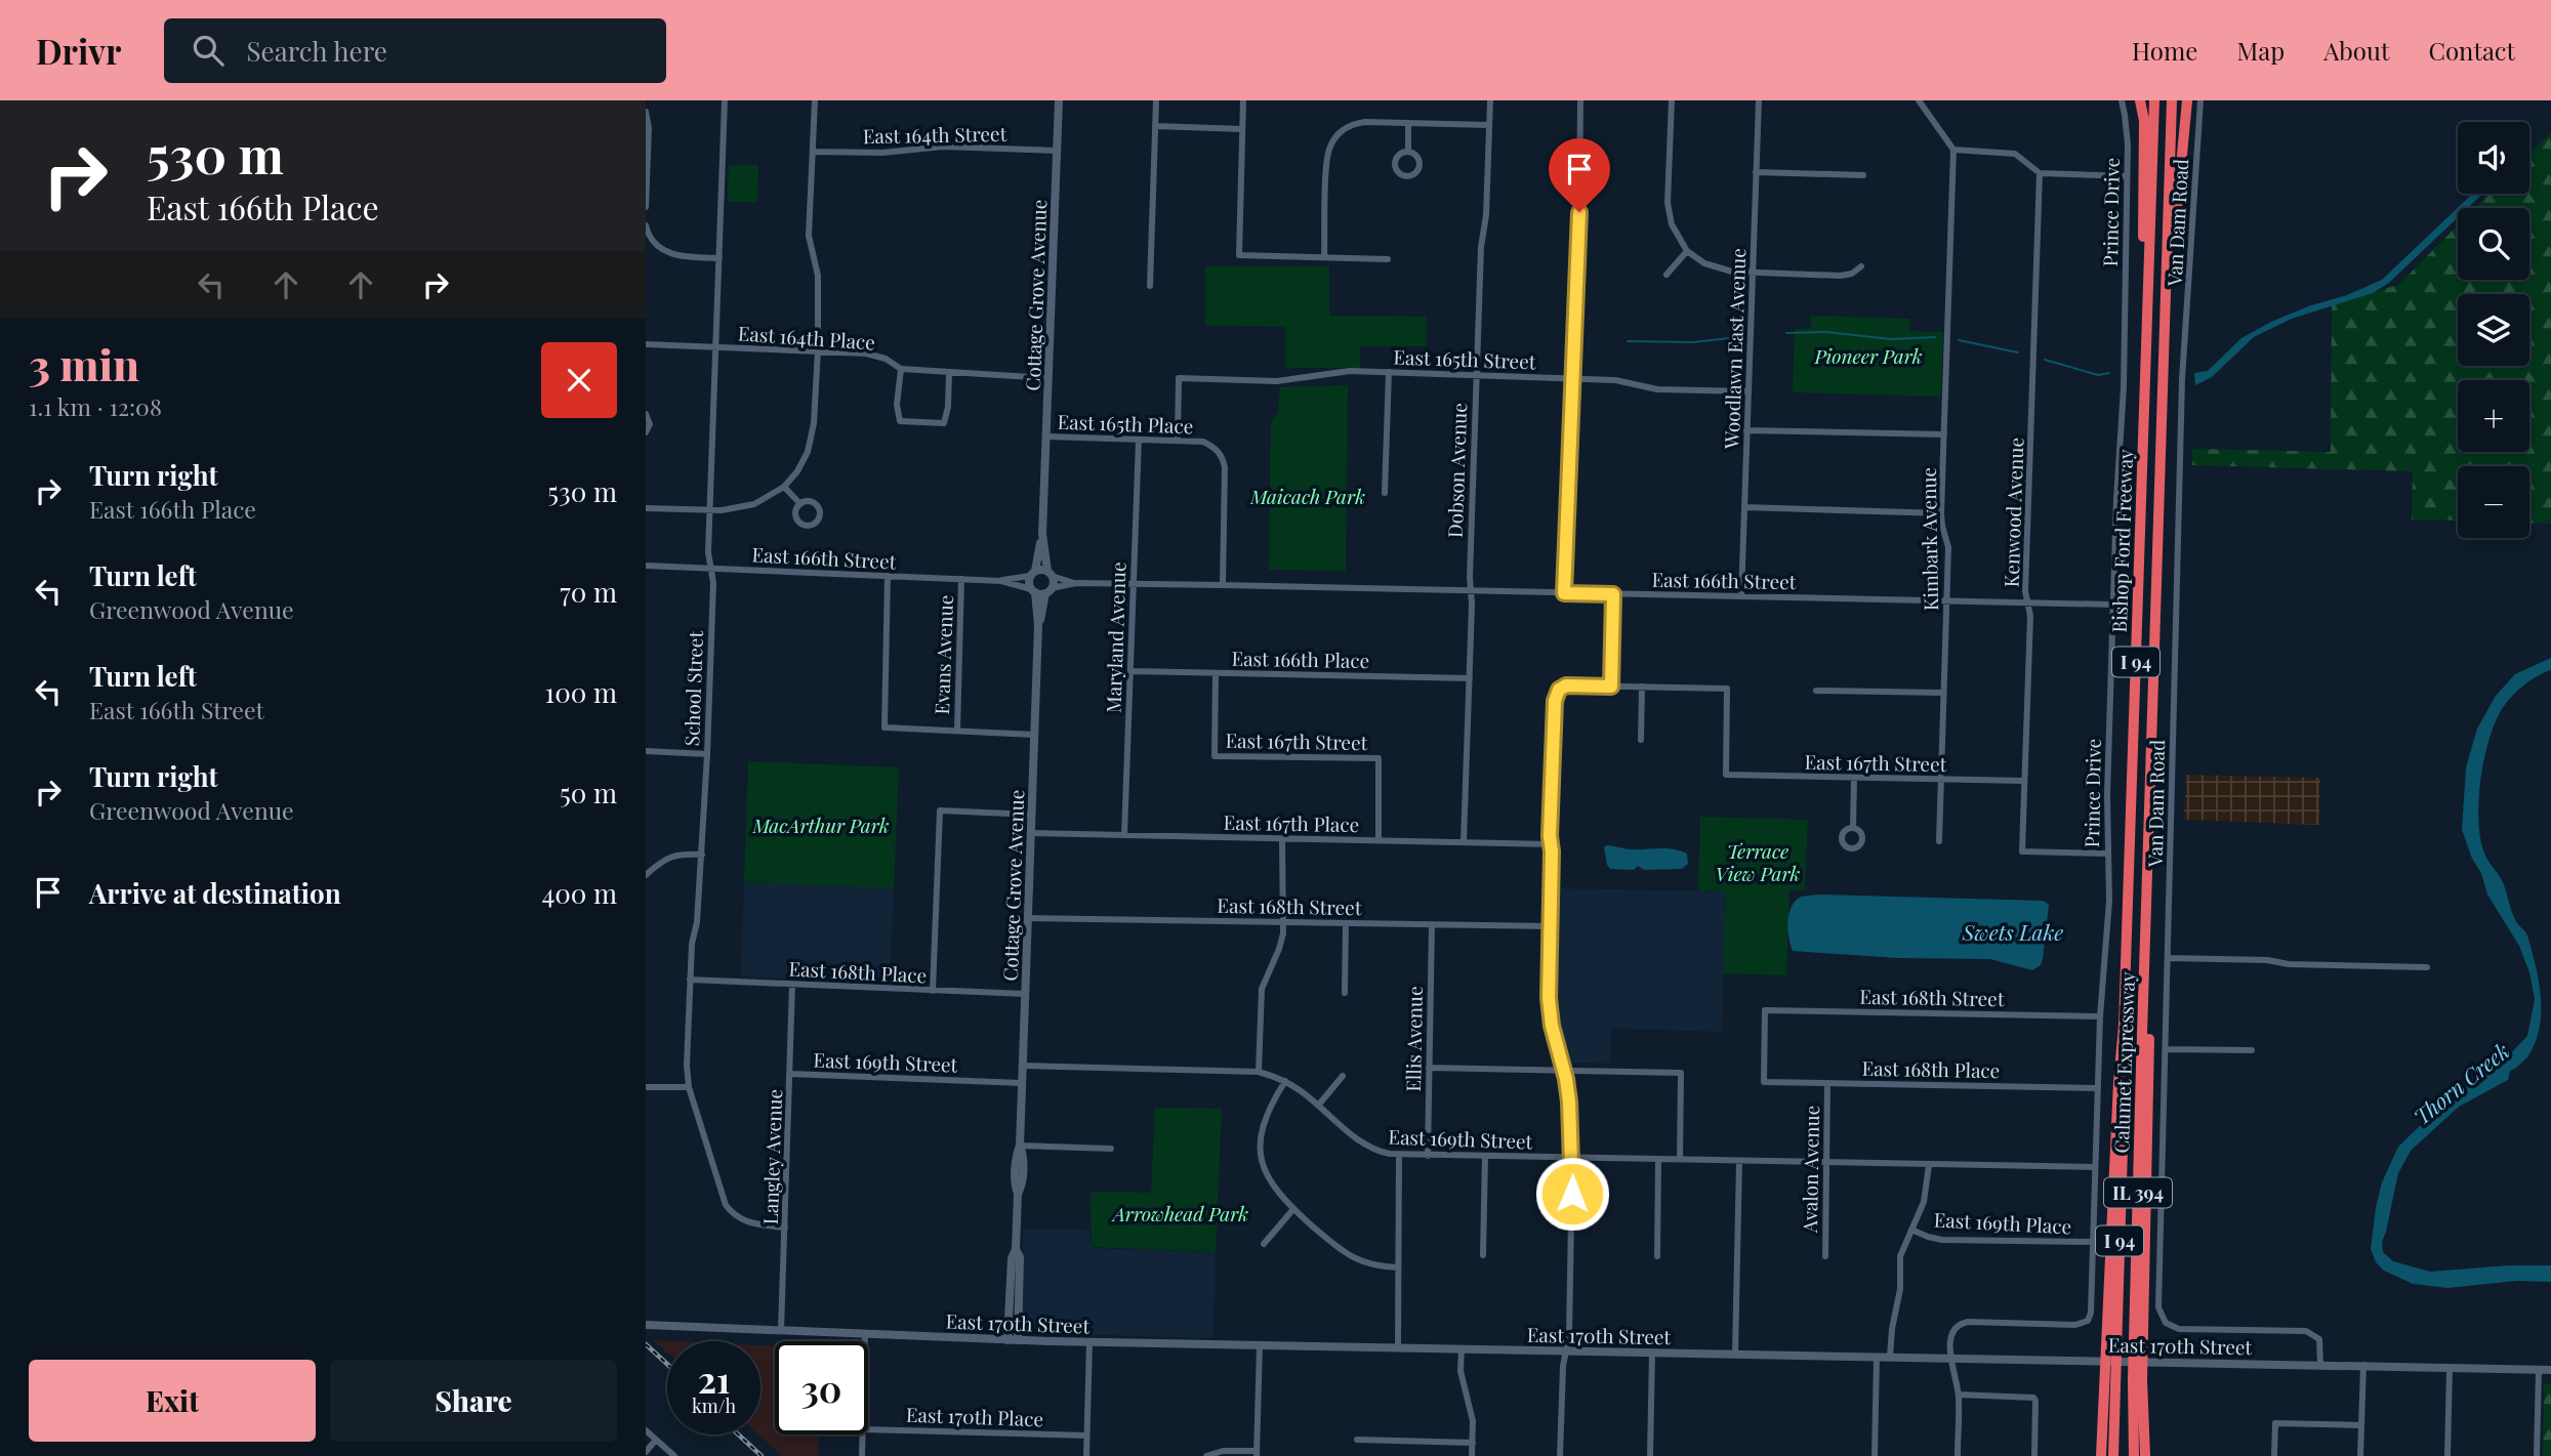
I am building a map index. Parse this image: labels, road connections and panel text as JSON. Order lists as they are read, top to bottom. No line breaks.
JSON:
{"streets":{"highway":["Bishop Ford Freeway","I 94","Calumet Expressway","IL 394"],"street":["East 164th Street","Prince Drive","Van Dam Road","Cottage Grove Avenue","East 164th Place","Woodlawn East Avenue","East 165th Street","East 165th Place","Dobson Avenue","Kenwood Avenue","Kimbark Avenue","East 166th Street","Maryland Avenue","Evans Avenue","East 166th Place","School Street","East 167th Street","East 167th Place","East 168th Street","East 168th Place","Ellis Avenue","East 169th Street","Langley Avenue","Avalon Avenue","East 169th Place","East 170th Street","East 170th Place"]},"crossings":[["East 164th Street","Cottage Grove Avenue"],["Prince Drive","Kenwood Avenue"],["Prince Drive","East 166th Street"],["Prince Drive","East 168th Street"],["Prince Drive","East 168th Place"],["Prince Drive","East 169th Street"],["Prince Drive","East 169th Place"],["Prince Drive","East 170th Street"],["Van Dam Road","East 170th Street"],["Cottage Grove Avenue","East 164th Place"],["Cottage Grove Avenue","East 165th Place"],["Cottage Grove Avenue","East 166th Street"],["Cottage Grove Avenue","East 167th Place"],["Cottage Grove Avenue","East 168th Street"],["Cottage Grove Avenue","East 168th Place"],["Cottage Grove Avenue","East 169th Street"],["Cottage Grove Avenue","East 170th Street"],["East 164th Place","School Street"],["Woodlawn East Avenue","East 165th Street"],["Woodlawn East Avenue","East 166th Street"],["East 165th Street","East 165th Place"],["East 165th Street","Dobson Avenue"],["East 165th Place","East 166th Street"],["East 165th Place","Maryland Avenue"],["Dobson Avenue","East 166th Street"],["Dobson Avenue","East 166th Place"],["Dobson Avenue","East 167th Place"],["Kenwood Avenue","East 166th Street"],["Kenwood Avenue","East 167th Street"],["Kimbark Avenue","East 166th Street"],["Kimbark Avenue","East 167th Street"],["Bishop Ford Freeway","I 94"],["Bishop Ford Freeway","Calumet Expressway"],["Bishop Ford Freeway","IL 394"],["East 166th Street","Maryland Avenue"],["East 166th Street","Evans Avenue"],["East 166th Street","School Street"],["Maryland Avenue","East 166th Place"],["Maryland Avenue","East 167th Place"],["East 166th Place","East 167th Street"],["I 94","Calumet Expressway"],["I 94","IL 394"],["School Street","East 168th Place"],["School Street","Langley Avenue"],["East 167th Street","East 167th Place"],["East 168th Street","East 168th Place"],["East 168th Street","Ellis Avenue"],["East 168th Place","Langley Avenue"],["East 168th Place","Avalon Avenue"],["Ellis Avenue","East 169th Street"],["East 169th Street","Langley Avenue"],["East 169th Street","Avalon Avenue"],["Langley Avenue","East 170th Street"]],"water":["Swets Lake","Thorn Creek"],"parks":["Pioneer Park","Maicach Park","MacArthur Park","Terrace View Park","Arrowhead Park"],"page":{"header":"Drivr","search":"Search here","nav":["Home","Map","About","Contact"],"turn":["530 m","East 166th Place"],"map_buttons":["+","−"],"heading":["3 min","1.1 km · 12:08"],"list":[{"name":"Turn right","note":"East 166th Place","value":"530 m"},{"name":"Turn left","note":"Greenwood Avenue","value":"70 m"},{"name":"Turn left","note":"East 166th Street","value":"100 m"},{"name":"Turn right","note":"Greenwood Avenue","value":"50 m"},{"name":"Arrive at destination","value":"400 m"}],"speed":"21 km/h","limit":"30","buttons":["Exit","Share"]}}
